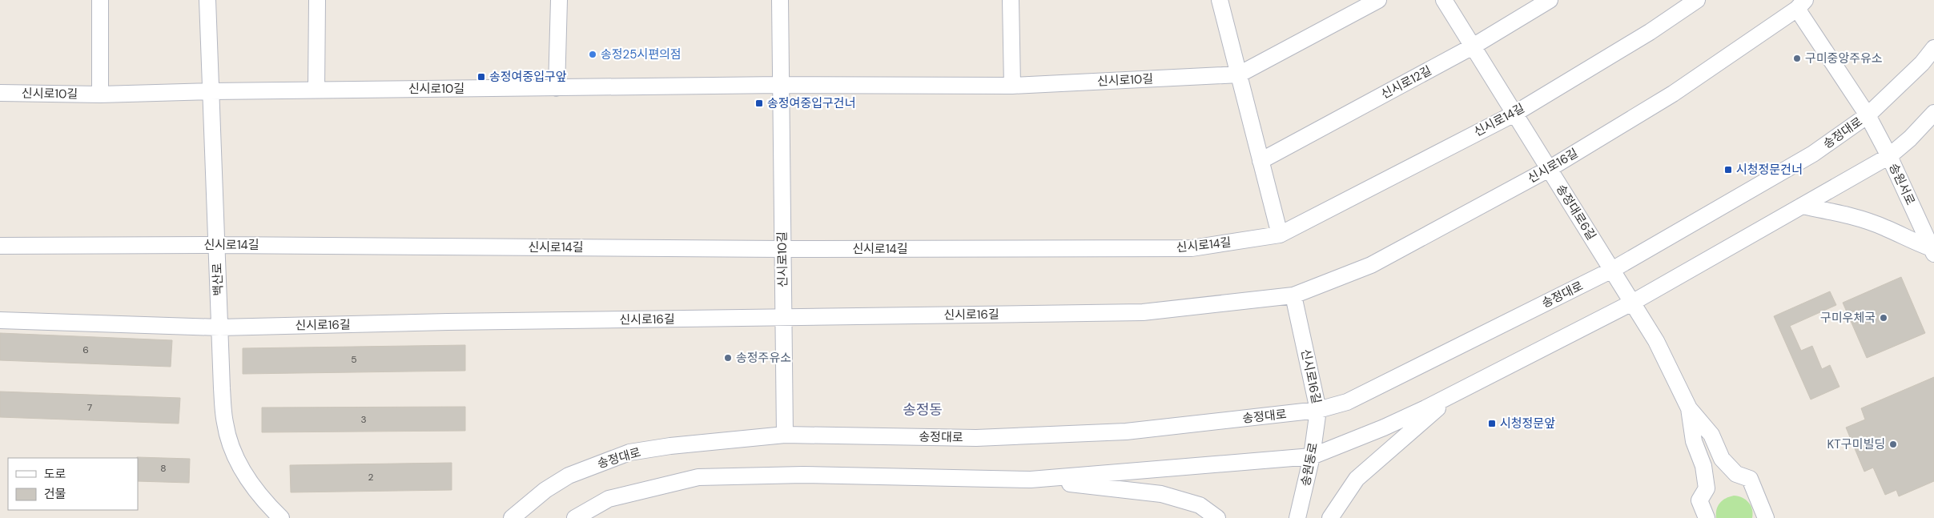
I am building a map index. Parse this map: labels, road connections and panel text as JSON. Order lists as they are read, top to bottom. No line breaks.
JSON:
{"streets":{"street":["신시로10길","신시로12길","신시로14길","송정대로","신시로16길","송원서로","송정대로6길","백산로","송원동로"]},"crossings":[["신시로10길","신시로14길"],["신시로10길","송정대로"],["신시로10길","신시로16길"],["신시로10길","백산로"],["신시로12길","송정대로6길"],["신시로14길","송정대로6길"],["신시로14길","백산로"],["송정대로","신시로16길"],["송정대로","송원서로"],["송정대로","송정대로6길"],["송정대로","송원동로"],["신시로16길","송원서로"],["신시로16길","송정대로6길"],["신시로16길","백산로"],["신시로16길","송원동로"]],"districts":["송정동"],"places":{"other":["송정25시편의점","구미중앙주유소","구미우체국","송정주유소","KT구미빌딩"],"transit":["송정여중입구앞","송정여중입구건너","시청정문건너","시청정문앞"]},"house_numbers":["6","5","7","3","8","2"],"legend":["도로","건물"]}
